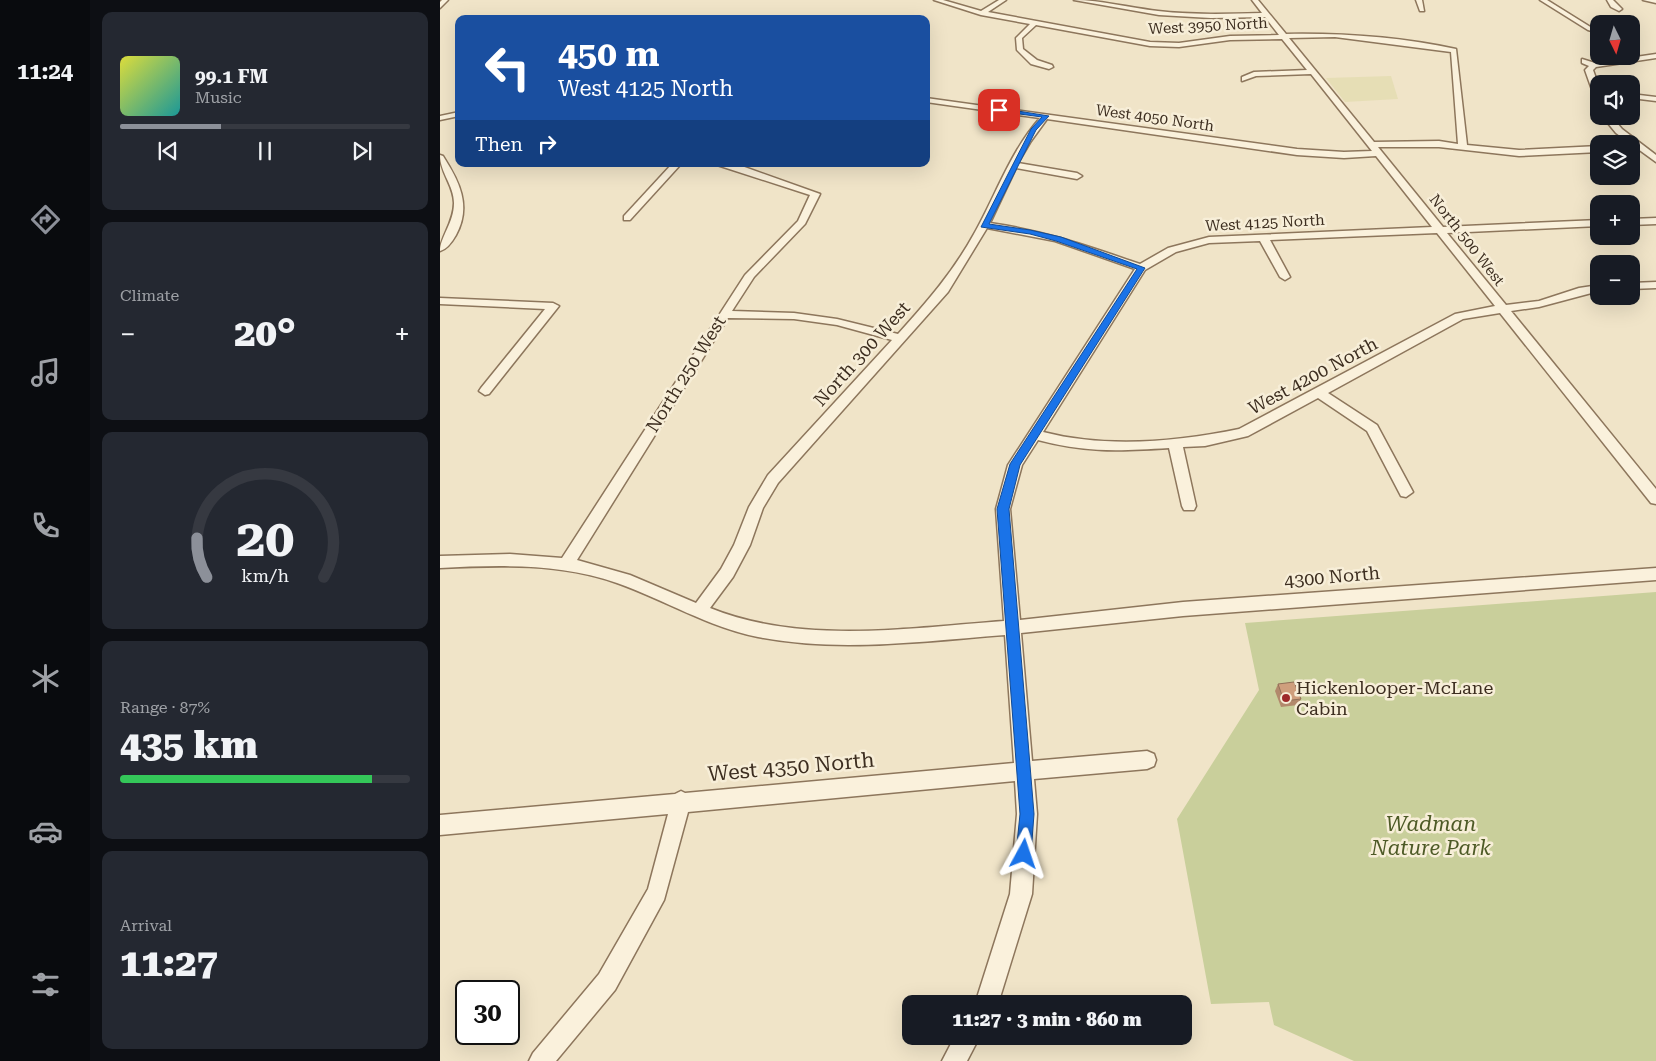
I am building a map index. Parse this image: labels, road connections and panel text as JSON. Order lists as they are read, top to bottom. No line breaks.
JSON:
{"streets":{"street":["West 3950 North","West 4050 North","West 4125 North","North 500 West","North 300 West","North 250 West","West 4200 North","4300 North","West 4350 North"]},"crossings":[["West 3950 North","West 4050 North"],["West 3950 North","North 500 West"],["West 4050 North","North 500 West"],["West 4050 North","North 300 West"],["West 4125 North","North 500 West"],["North 500 West","West 4200 North"],["North 300 West","4300 North"],["North 250 West","4300 North"]],"parks":["Wadman Nature Park"],"places":["Hickenlooper-McLane Cabin"],"north":"bottom","page":{"tabs":"11:24","map_buttons":["+","−"],"turn":["450 m","West 4125 North"],"song":["99.1 FM","Music"],"then":"Then","tile":["Climate",["Range · 87%","435 km"],["Arrival","11:27"]],"heat":["−","20°","+"],"limit":"30","trip":"11:27 · 3 min · 860 m","gauge":["20","km/h"]}}
